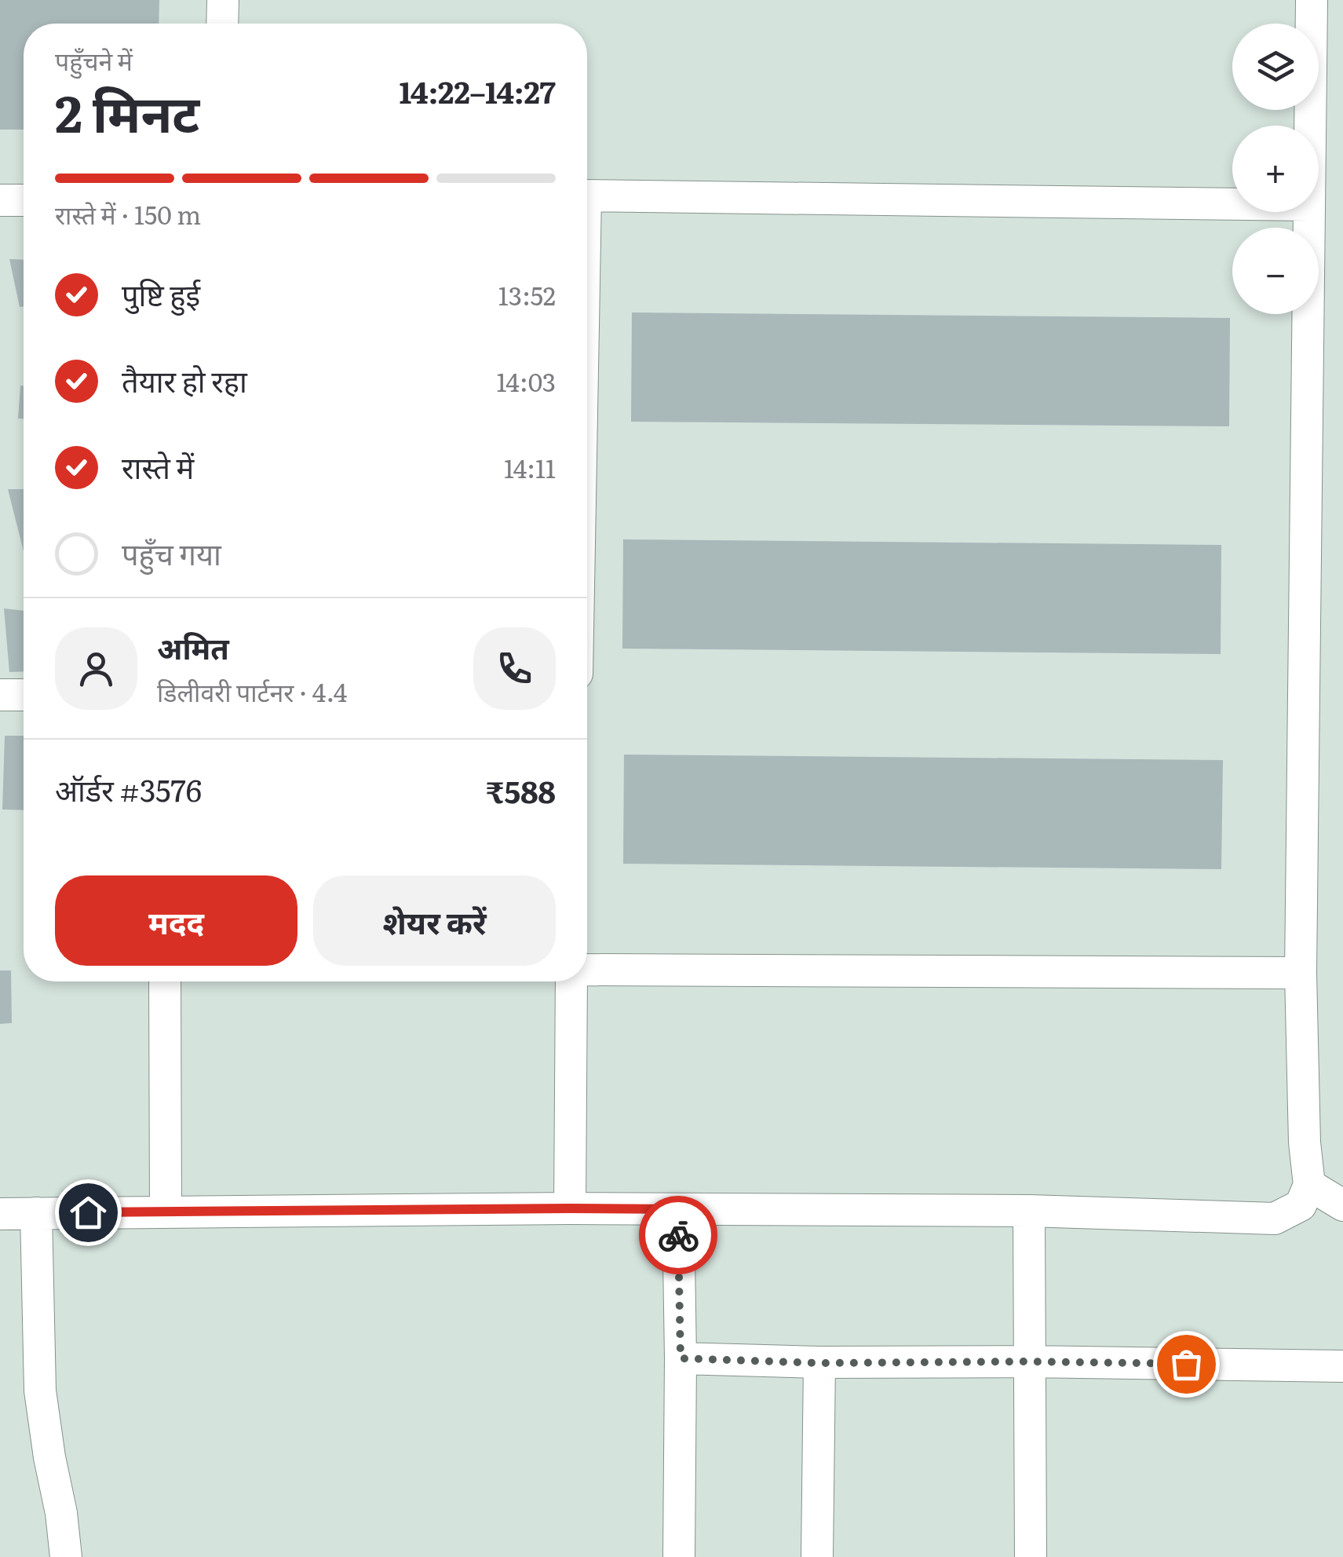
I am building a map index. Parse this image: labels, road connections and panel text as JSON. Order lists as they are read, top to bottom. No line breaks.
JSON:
{"page":{"map_buttons":["+","−"],"heading":["2 मिनट","पहुँचने में","14:22–14:27"],"panel":["अमित","डिलीवरी पार्टनर · 4.4","ऑर्डर #3576","₹588"],"bar":"रास्ते में · 150 m","list":[["पुष्टि हुई","13:52"],["तैयार हो रहा","14:03"],["रास्ते में","14:11"],"पहुँच गया"],"buttons":["मदद","शेयर करें"]}}
